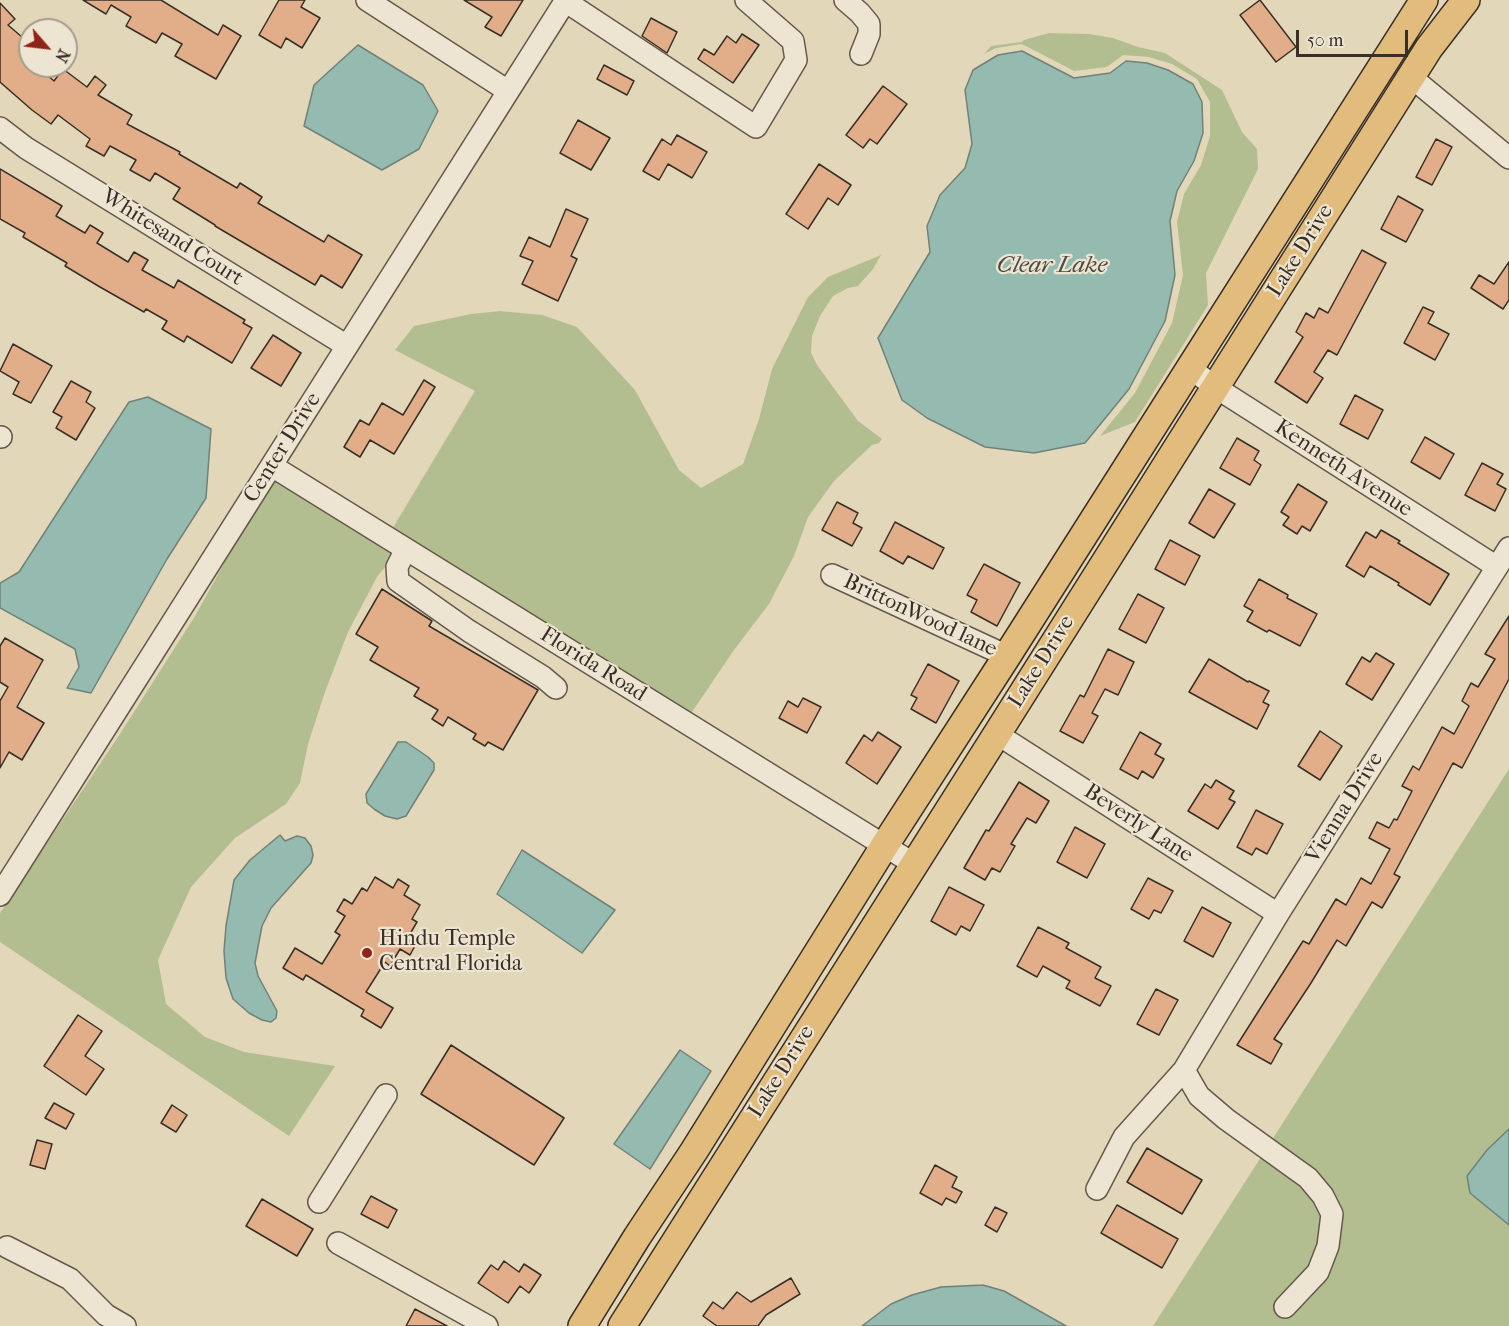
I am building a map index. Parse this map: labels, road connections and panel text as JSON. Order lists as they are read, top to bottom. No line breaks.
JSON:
{"streets":{"main road":["Lake Drive"],"street":["Whitesand Court","Center Drive","Kenneth Avenue","BrittonWood lane","Florida Road","Vienna Drive","Beverly Lane"]},"crossings":[["Whitesand Court","Center Drive"],["Lake Drive","Kenneth Avenue"],["Lake Drive","BrittonWood lane"],["Lake Drive","Florida Road"],["Lake Drive","Beverly Lane"],["Center Drive","Florida Road"],["Kenneth Avenue","Vienna Drive"],["Vienna Drive","Beverly Lane"]],"water":["Clear Lake"],"places":["Hindu Temple Central Florida"],"scale_bar":"50 m","north":"bottom right"}
